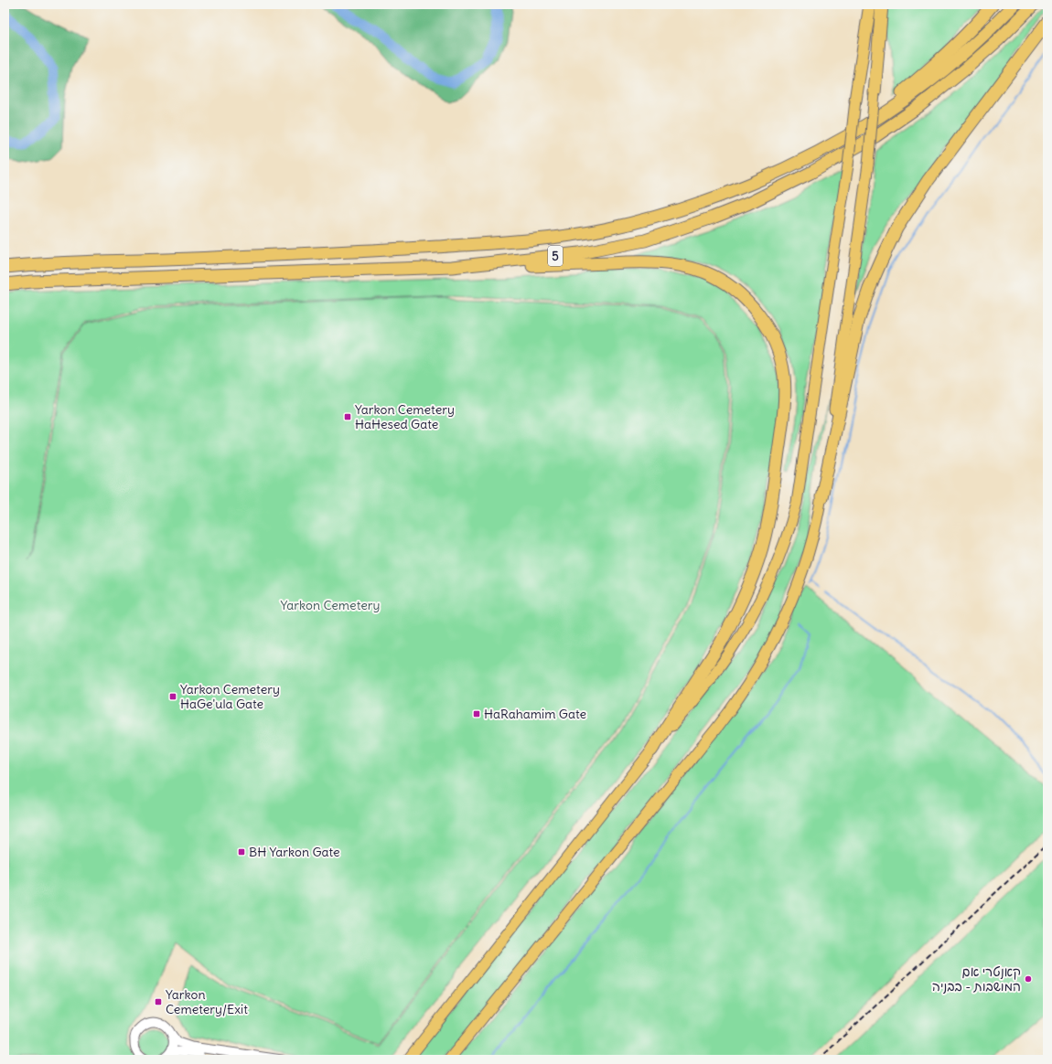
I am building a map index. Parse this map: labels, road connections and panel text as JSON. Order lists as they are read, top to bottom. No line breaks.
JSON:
{"streets":{"highway":["5"]},"parks":["Yarkon Cemetery"],"places":{"transit":["Yarkon Cemetery HaHesed Gate","Yarkon Cemetery HaGe'ula Gate","HaRahamim Gate","BH Yarkon Gate","Yarkon Cemetery/Exit"],"other":["קאנטרי אם המושבות - בבניה"]}}
